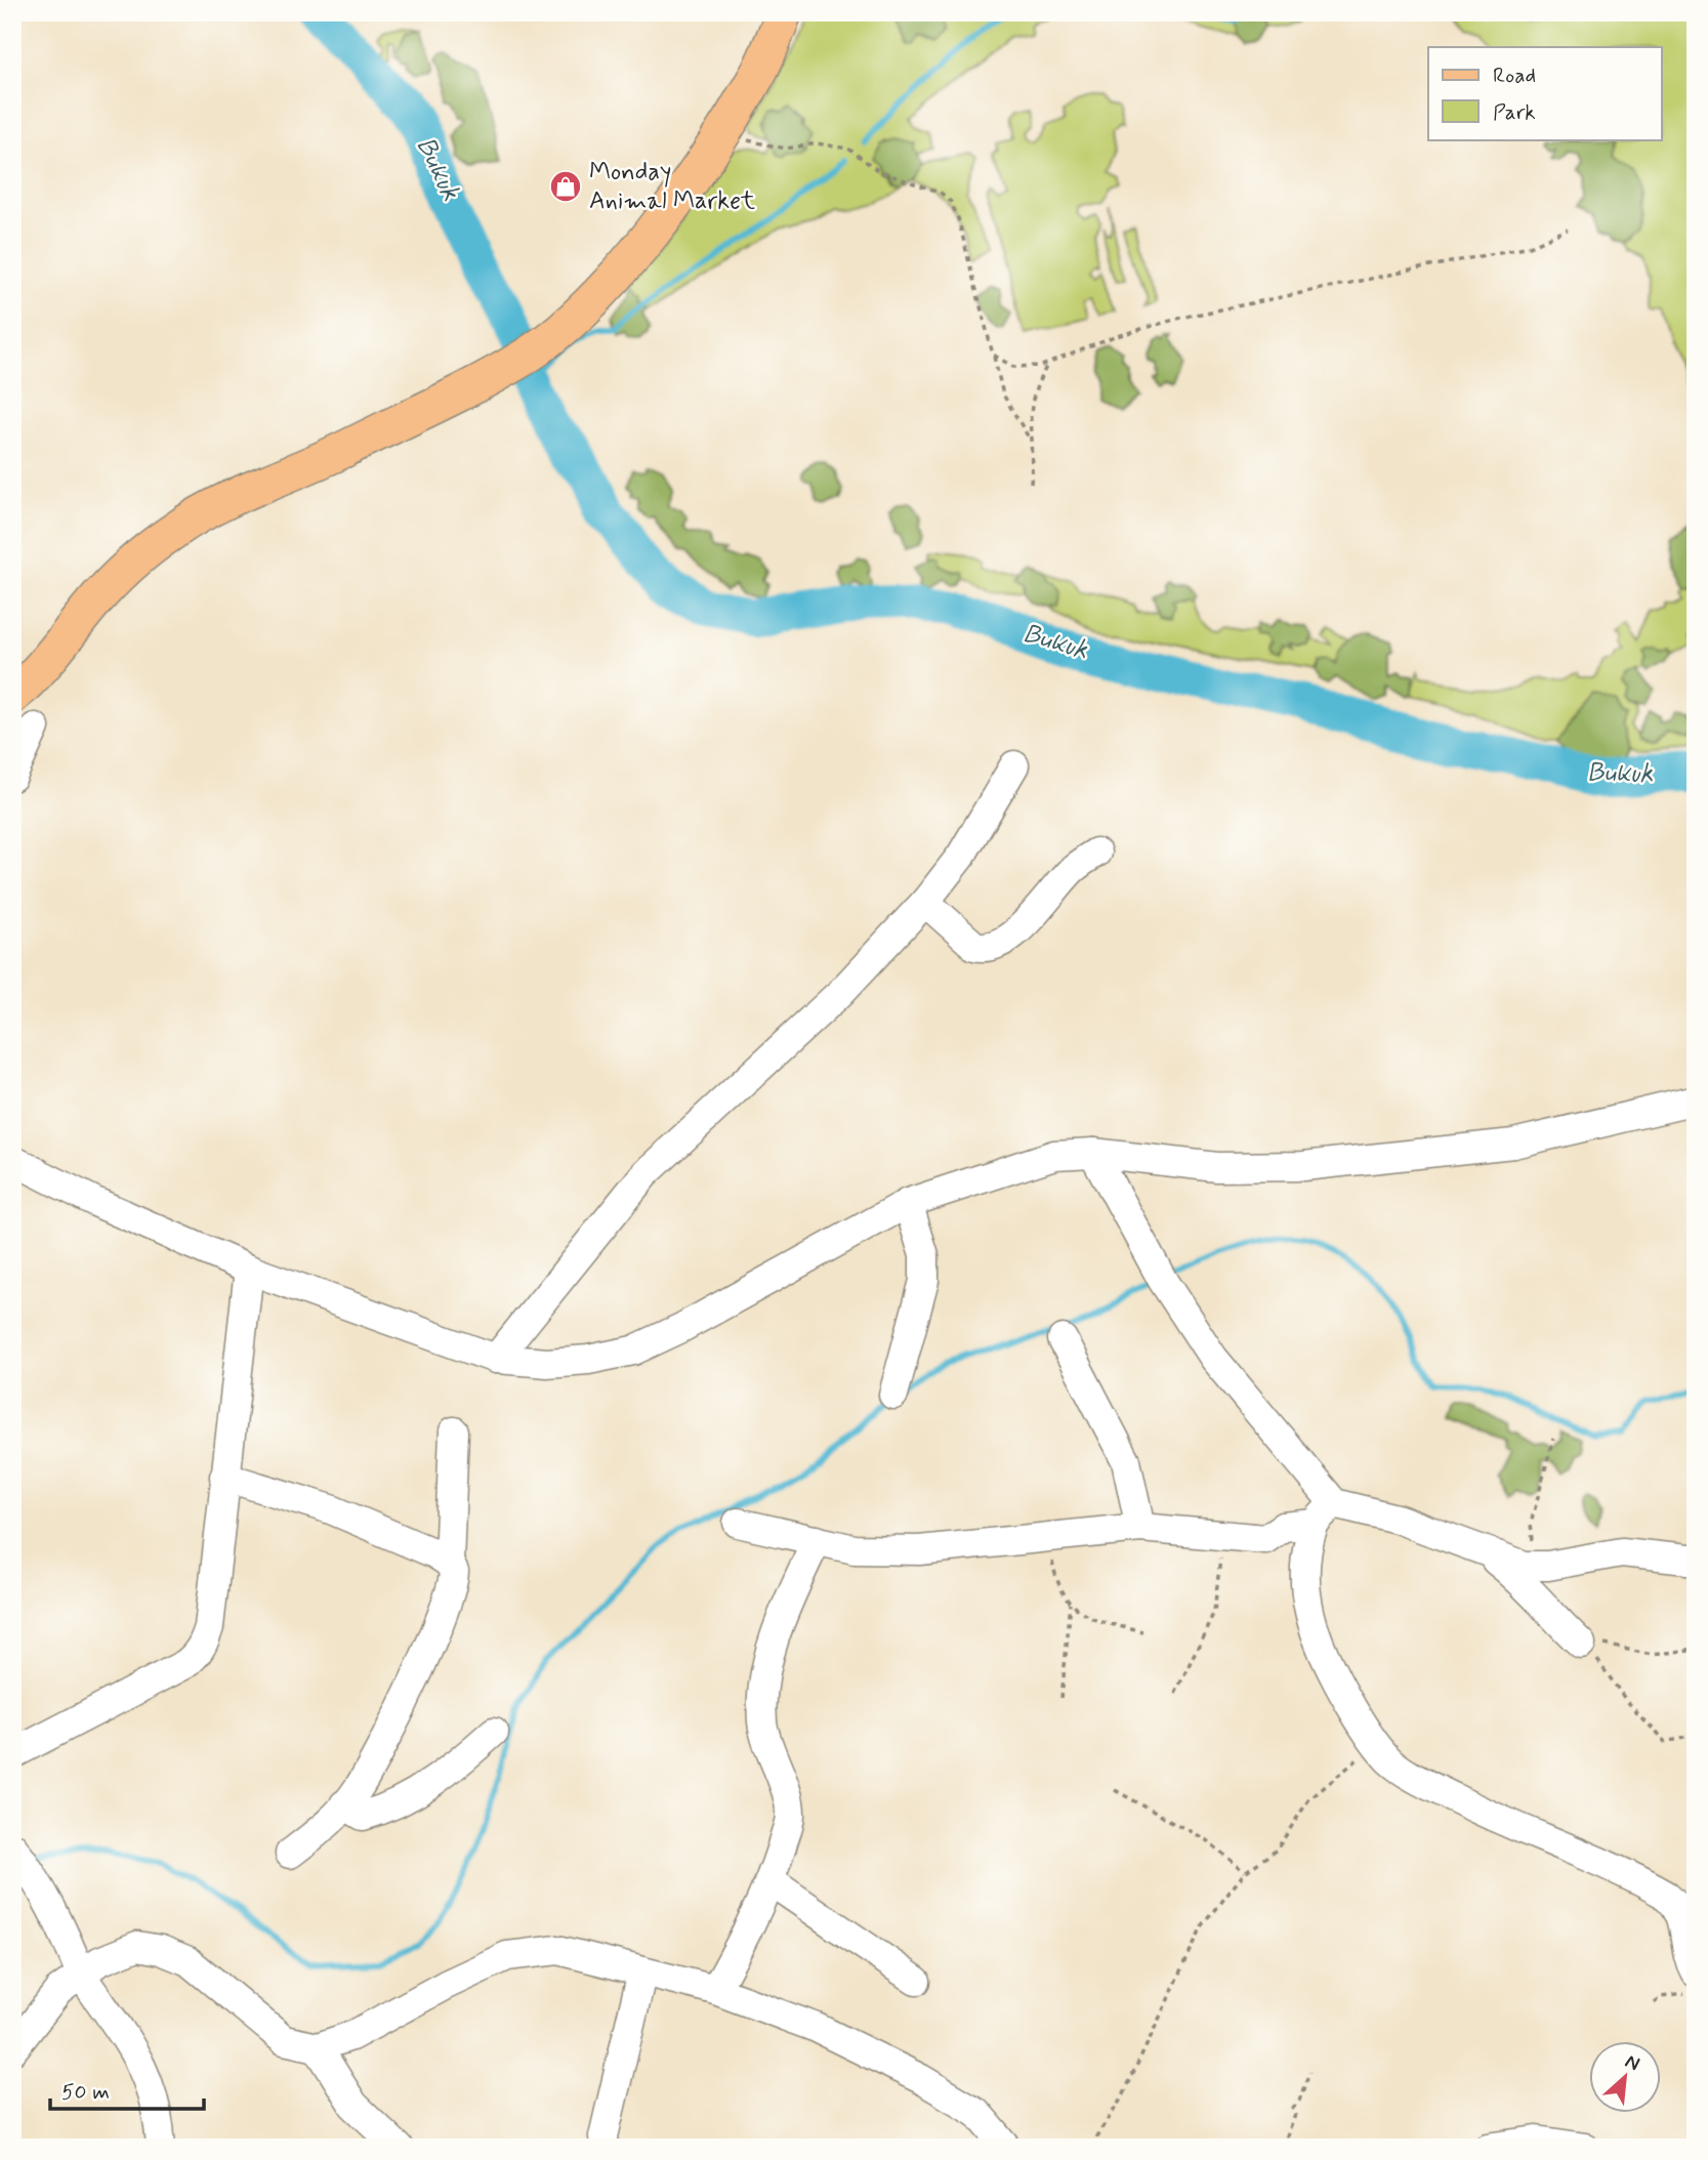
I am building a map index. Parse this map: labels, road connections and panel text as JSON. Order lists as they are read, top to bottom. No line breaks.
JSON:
{"water":["Bukuk"],"places":{"shop":["Monday Animal Market"]},"legend":["Road","Park"],"scale_bar":"50 m","north":"top right"}
